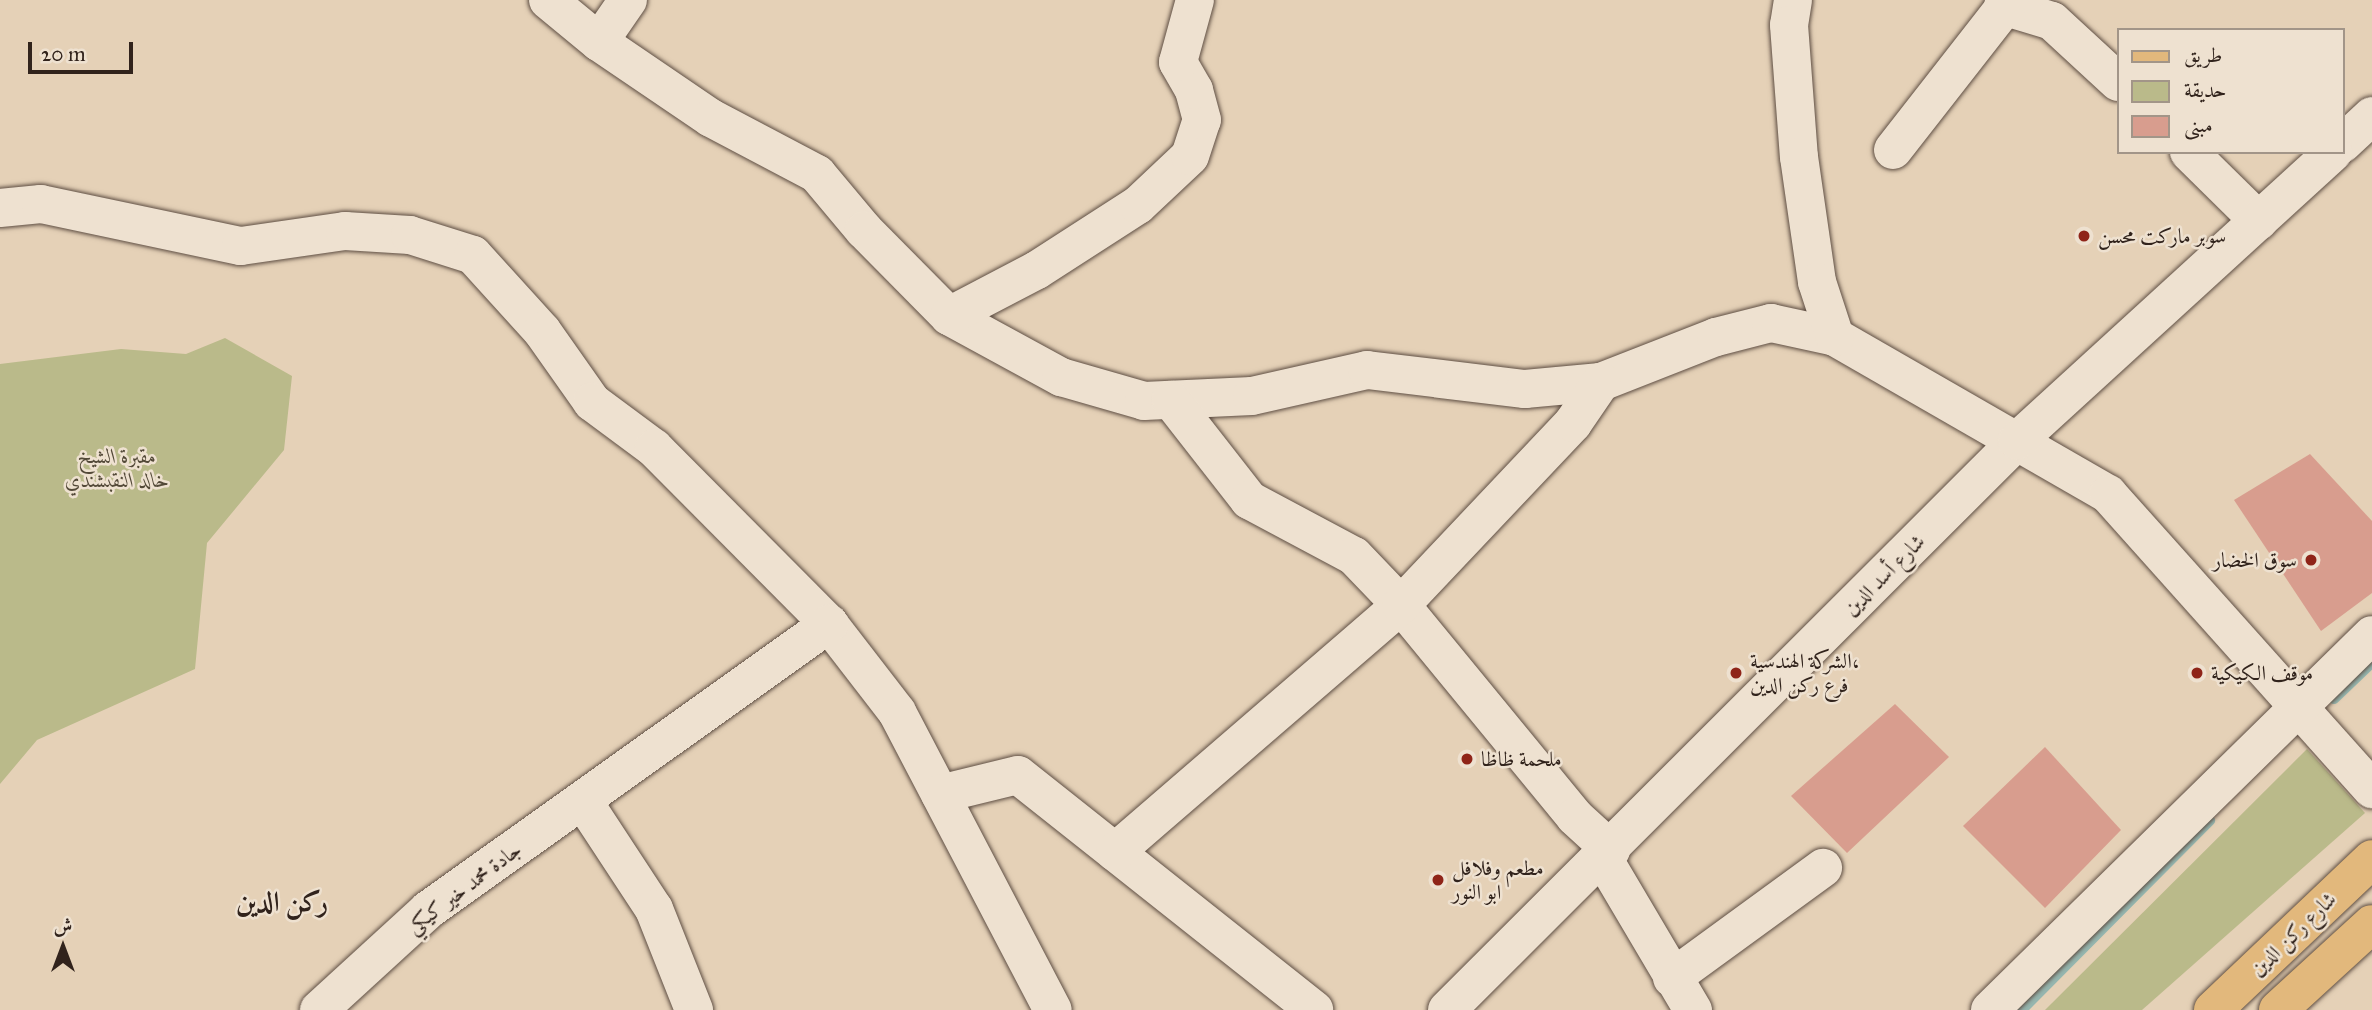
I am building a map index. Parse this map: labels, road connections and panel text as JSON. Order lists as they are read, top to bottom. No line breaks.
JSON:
{"streets":{"main road":["شارع ركن الدين"],"street":["شارع أسد الدين","جادة محمد خير كيكي"]},"districts":["ركن الدين"],"parks":["مقبرة الشيخ خالد النقبشندي"],"places":["سوبر ماركت محسن","سوق الخضار","الشركة الهندسية، فرع ركن الدين","موقف الكيكية","ملحمة ظاظا","مطعم وفلافل ابو النور"],"legend":["طريق","حديقة","مبنى"],"scale_bar":"20 m","north":"top"}
